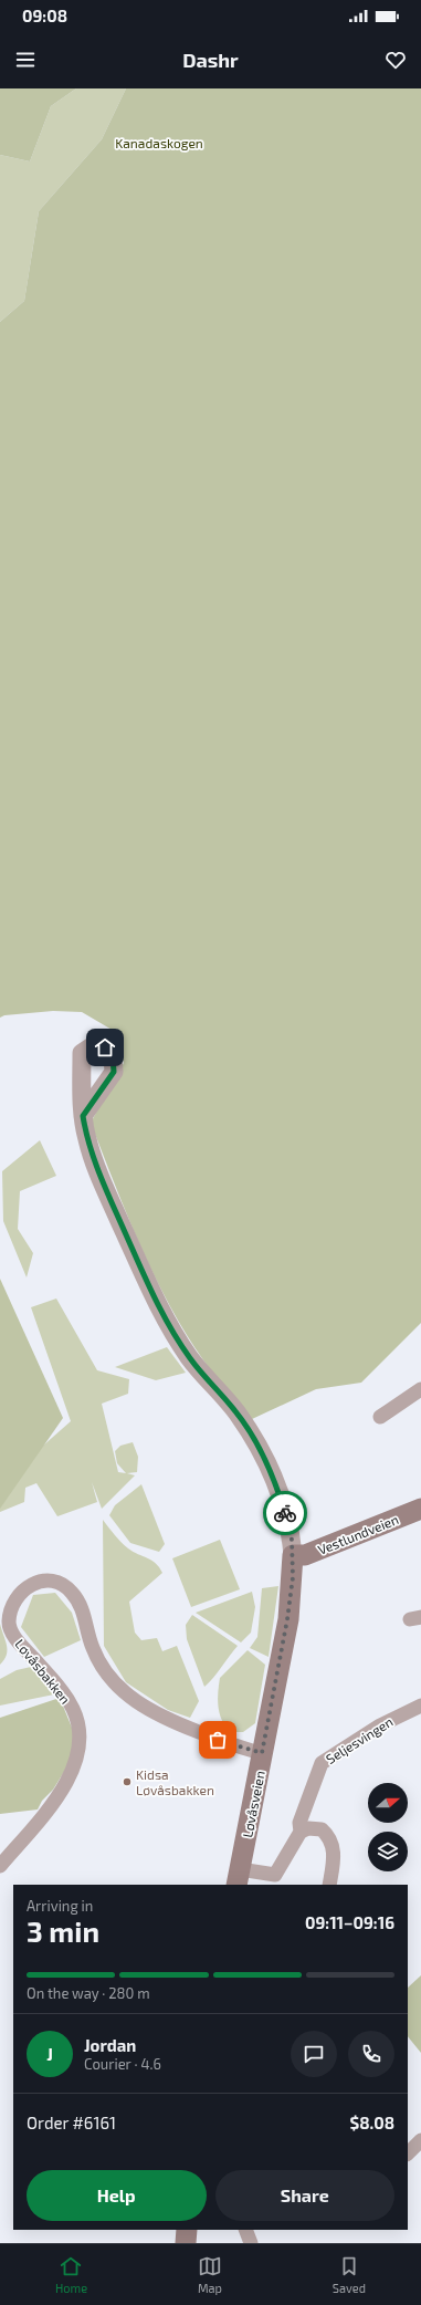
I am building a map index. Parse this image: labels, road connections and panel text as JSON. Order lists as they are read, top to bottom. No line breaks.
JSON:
{"streets":{"main road":["Vestlundveien","Løvåsveien"],"street":["Løvåsbakken","Seljesvingen"]},"crossings":[["Vestlundveien","Løvåsveien"],["Løvåsbakken","Løvåsveien"],["Seljesvingen","Løvåsveien"]],"parks":["Kanadaskogen"],"places":["Kidsa Løvåsbakken"],"north":"right","page":{"status":"09:08","header":"Dashr","heading":["3 min","Arriving in","09:11–09:16"],"panel":["Jordan","Courier · 4.6","Order #6161","$8.08"],"bar":"On the way · 280 m","round":"J","buttons":["Help","Share"],"tabs":["Home","Map","Saved"]}}
